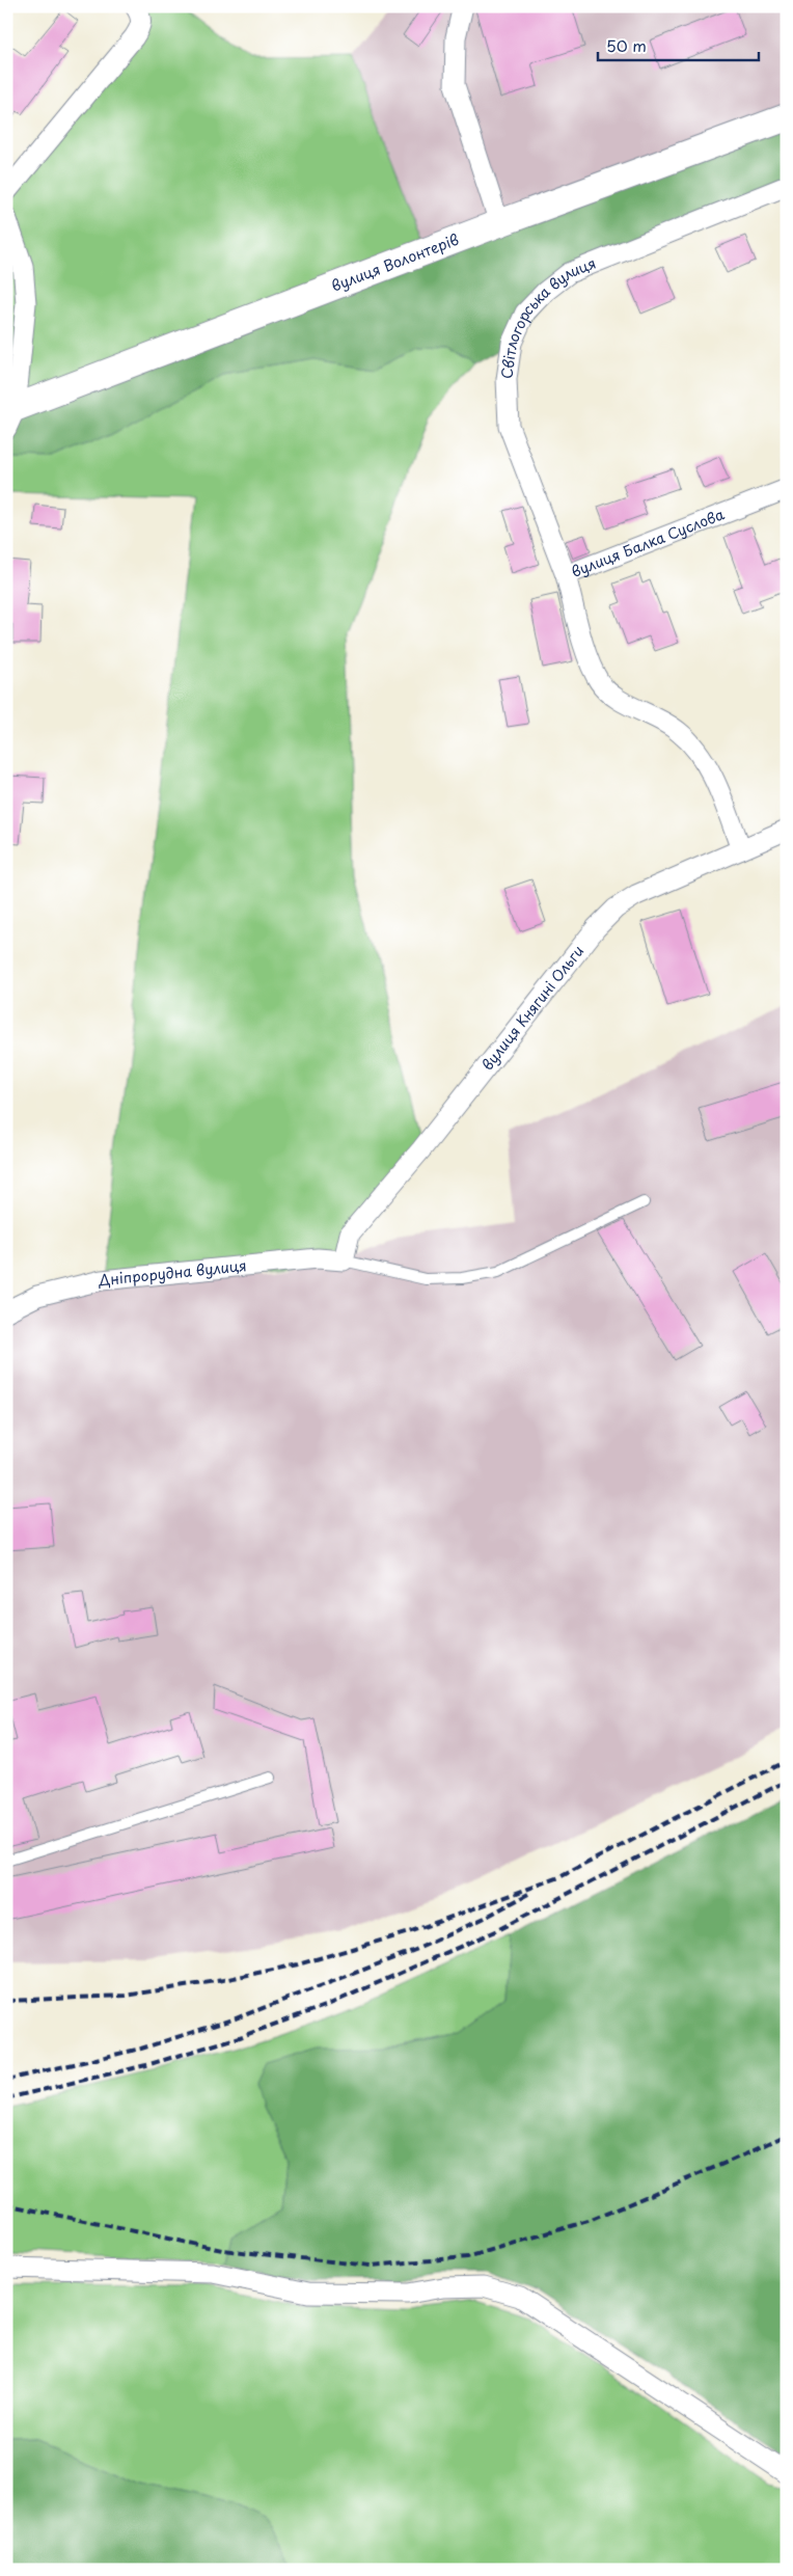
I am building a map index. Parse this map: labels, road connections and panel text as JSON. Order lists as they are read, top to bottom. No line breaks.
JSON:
{"streets":{"street":["вулиця Волонтерів","Світлогорська вулиця","вулиця Балка Суслова","вулиця Княгині Ольги","Дніпрорудна вулиця"]},"crossings":[["Світлогорська вулиця","вулиця Балка Суслова"],["вулиця Балка Суслова","вулиця Княгині Ольги"],["вулиця Княгині Ольги","Дніпрорудна вулиця"]],"scale_bar":"50 m"}
